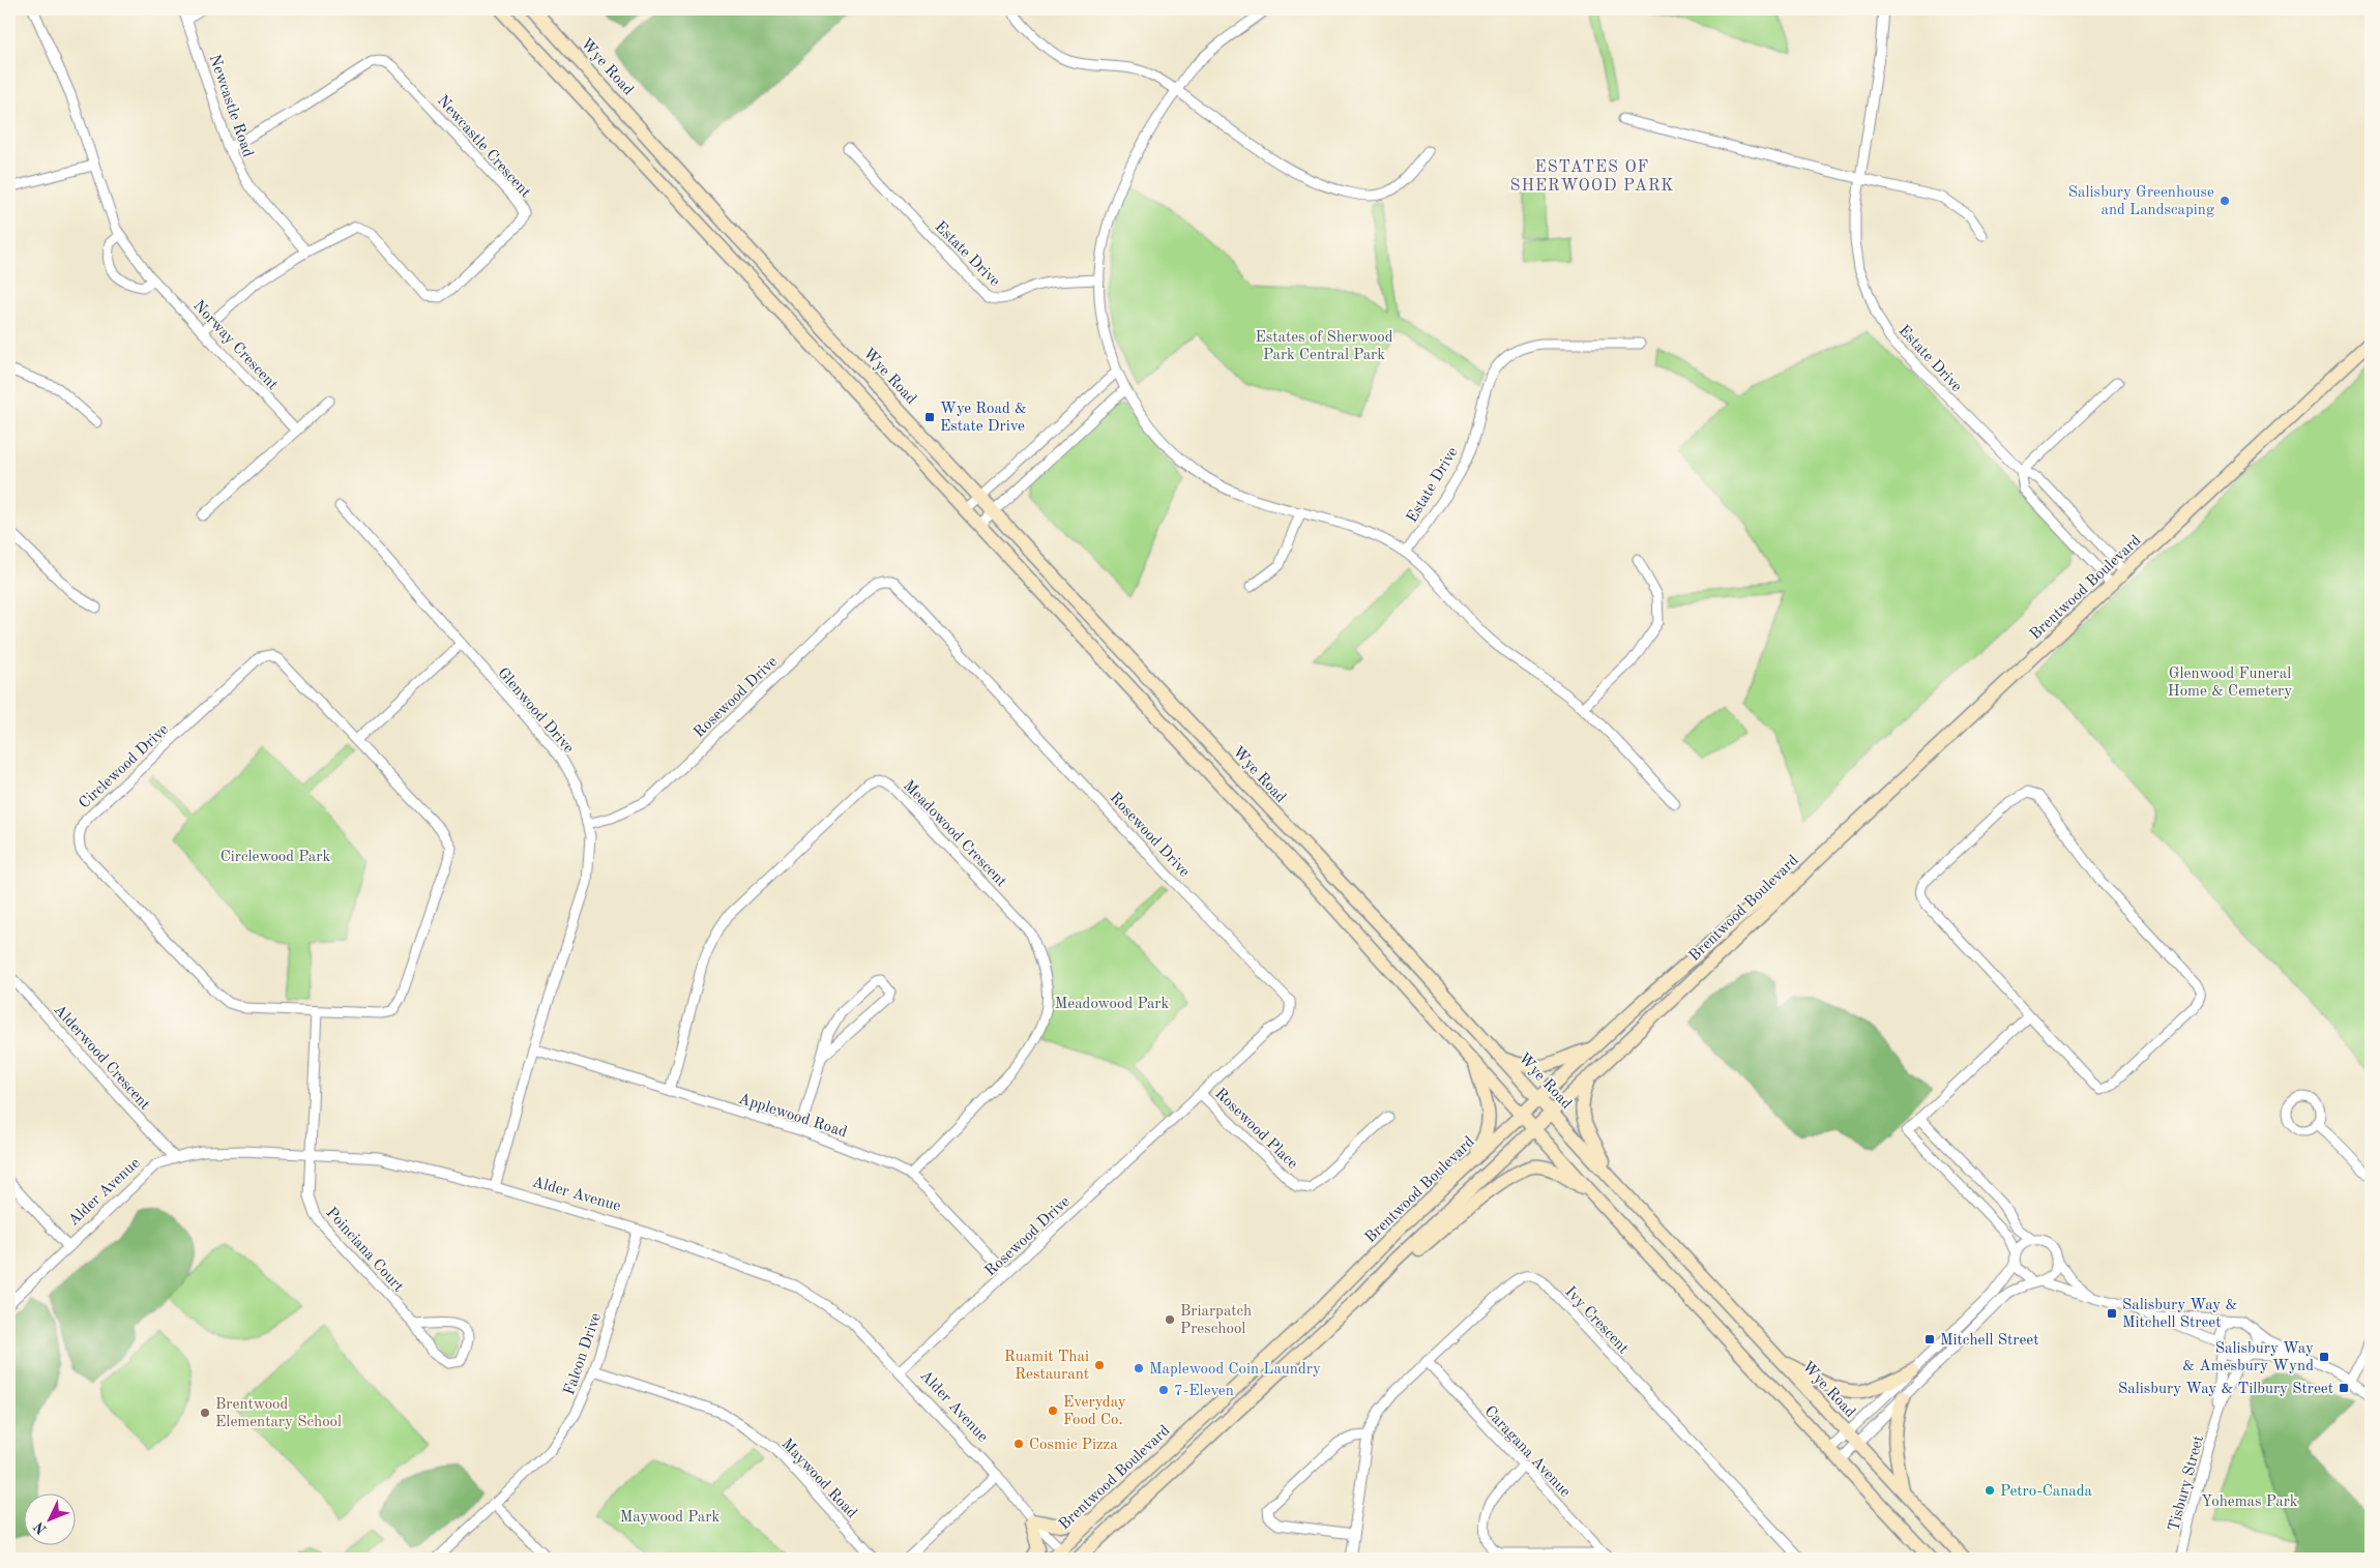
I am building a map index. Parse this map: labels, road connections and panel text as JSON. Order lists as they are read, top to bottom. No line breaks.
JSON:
{"streets":{"main road":["Wye Road","Brentwood Boulevard","Alder Avenue"],"street":["Newcastle Road","Newcastle Crescent","Estate Drive","Norway Crescent","Rosewood Drive","Glenwood Drive","Circlewood Drive","Meadowood Crescent","Alderwood Crescent","Applewood Road","Rosewood Place","Poinciana Court","Ivy Crescent","Falcon Drive","Caragana Avenue","Maywood Road","Tisbury Street"]},"crossings":[["Wye Road","Brentwood Boulevard"],["Newcastle Road","Newcastle Crescent"],["Newcastle Crescent","Norway Crescent"],["Estate Drive","Brentwood Boulevard"],["Brentwood Boulevard","Alder Avenue"],["Rosewood Drive","Glenwood Drive"],["Rosewood Drive","Applewood Road"],["Rosewood Drive","Rosewood Place"],["Rosewood Drive","Alder Avenue"],["Glenwood Drive","Applewood Road"],["Glenwood Drive","Alder Avenue"],["Meadowood Crescent","Applewood Road"],["Alderwood Crescent","Alder Avenue"],["Alder Avenue","Poinciana Court"],["Alder Avenue","Falcon Drive"],["Ivy Crescent","Caragana Avenue"],["Falcon Drive","Maywood Road"]],"districts":["ESTATES OF SHERWOOD PARK"],"parks":["Estates of Sherwood Park Central Park","Glenwood Funeral Home & Cemetery","Circlewood Park","Meadowood Park","Yohemas Park","Maywood Park"],"places":{"other":["Salisbury Greenhouse and Landscaping","Briarpatch Preschool","Ruamit Thai Restaurant","Maplewood Coin Laundry","7-Eleven","Everyday Food Co.","Brentwood Elementary School","Cosmic Pizza","Petro-Canada"],"transit":["Wye Road & Estate Drive","Salisbury Way & Mitchell Street","Mitchell Street","Salisbury Way & Amesbury Wynd","Salisbury Way & Tilbury Street"]},"north":"bottom left"}
